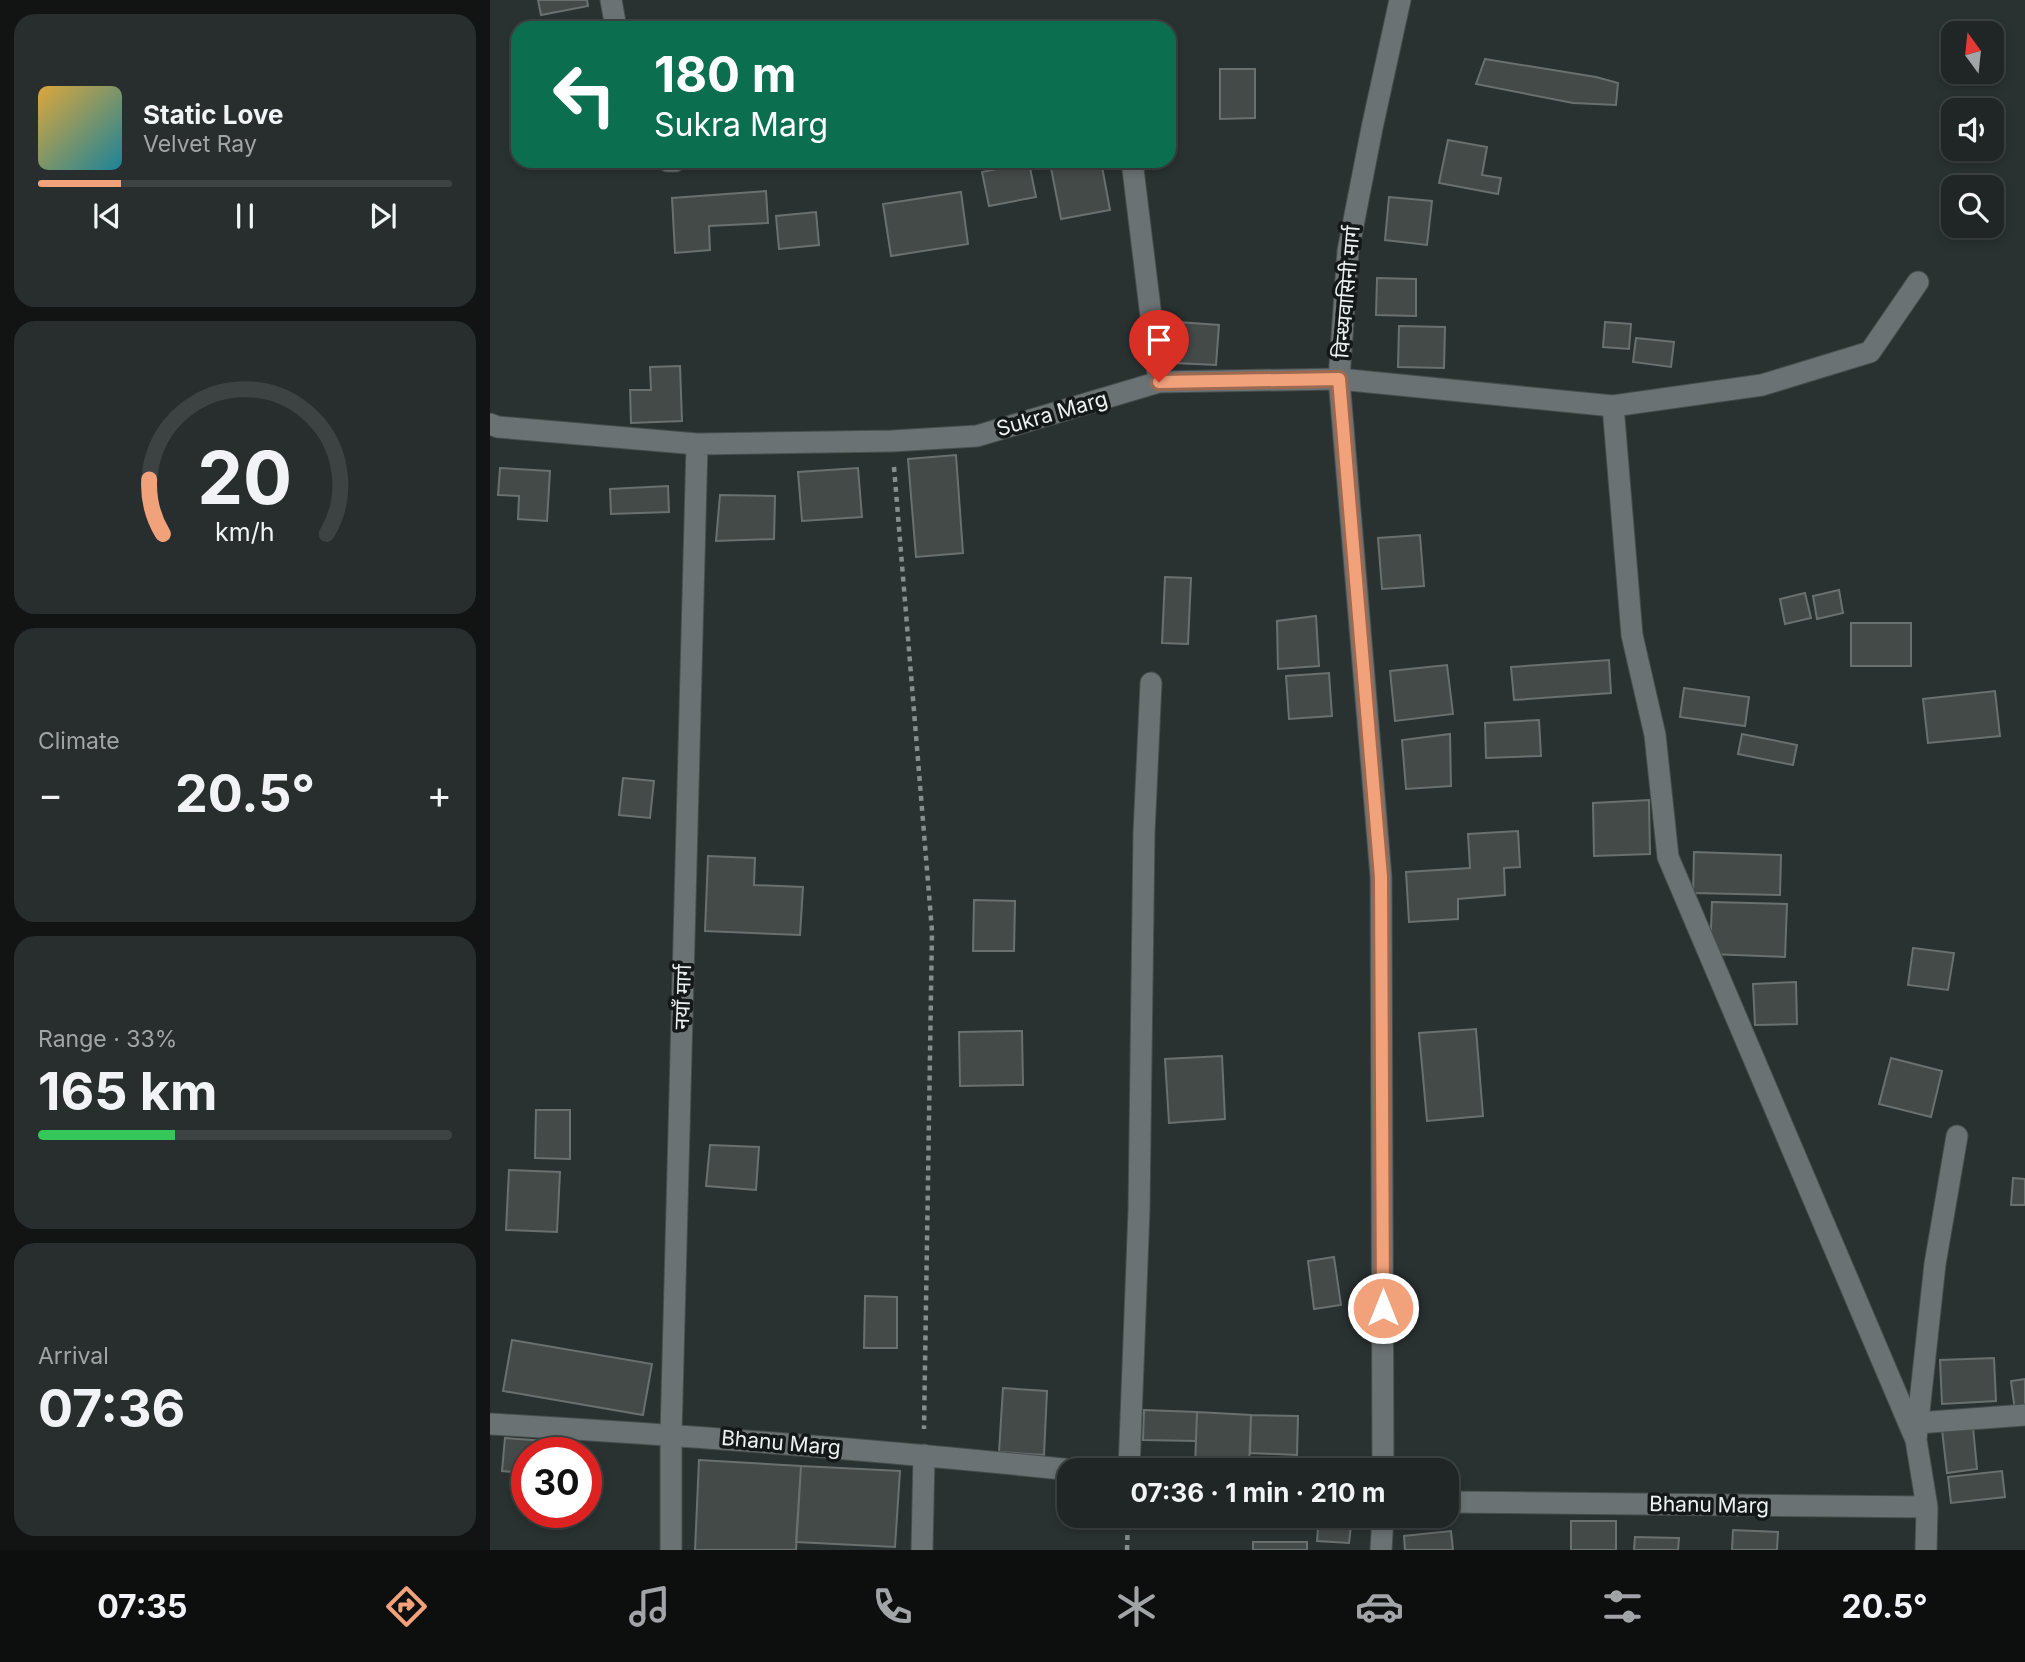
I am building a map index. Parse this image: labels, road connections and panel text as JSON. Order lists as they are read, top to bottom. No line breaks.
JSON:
{"streets":{"street":["विन्ध्यवासिनी मार्ग","Sukra Marg","नयाँ मार्ग","Bhanu Marg"]},"crossings":[["विन्ध्यवासिनी मार्ग","Sukra Marg"],["Sukra Marg","नयाँ मार्ग"],["नयाँ मार्ग","Bhanu Marg"]],"north":"top","page":{"turn":["180 m","Sukra Marg"],"song":["Static Love","Velvet Ray"],"tile":["Climate",["Range · 33%","165 km"],["Arrival","07:36"]],"heat":["−","20.5°","+"],"limit":"30","trip":"07:36 · 1 min · 210 m","tabs":["07:35","20.5°"],"gauge":["20","km/h"]}}
